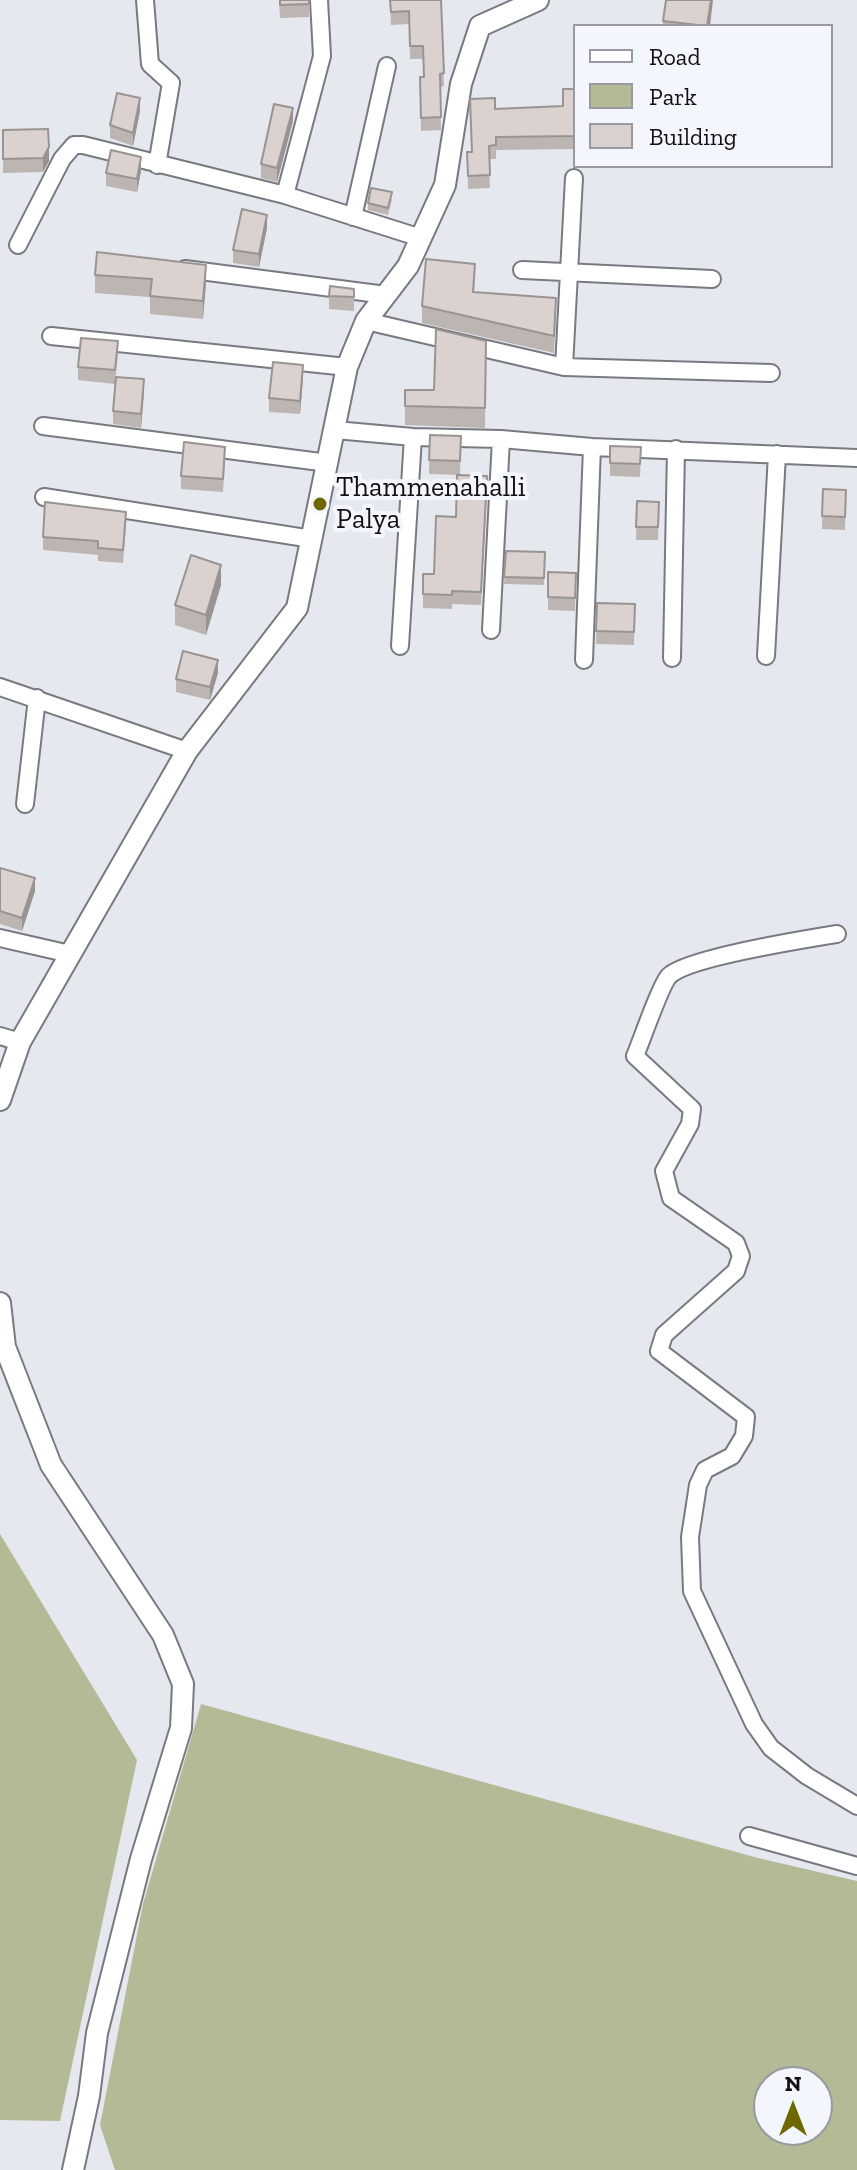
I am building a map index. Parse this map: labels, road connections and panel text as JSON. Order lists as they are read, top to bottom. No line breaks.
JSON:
{"places":["Thammenahalli Palya"],"legend":["Road","Park","Building"],"north":"top"}
